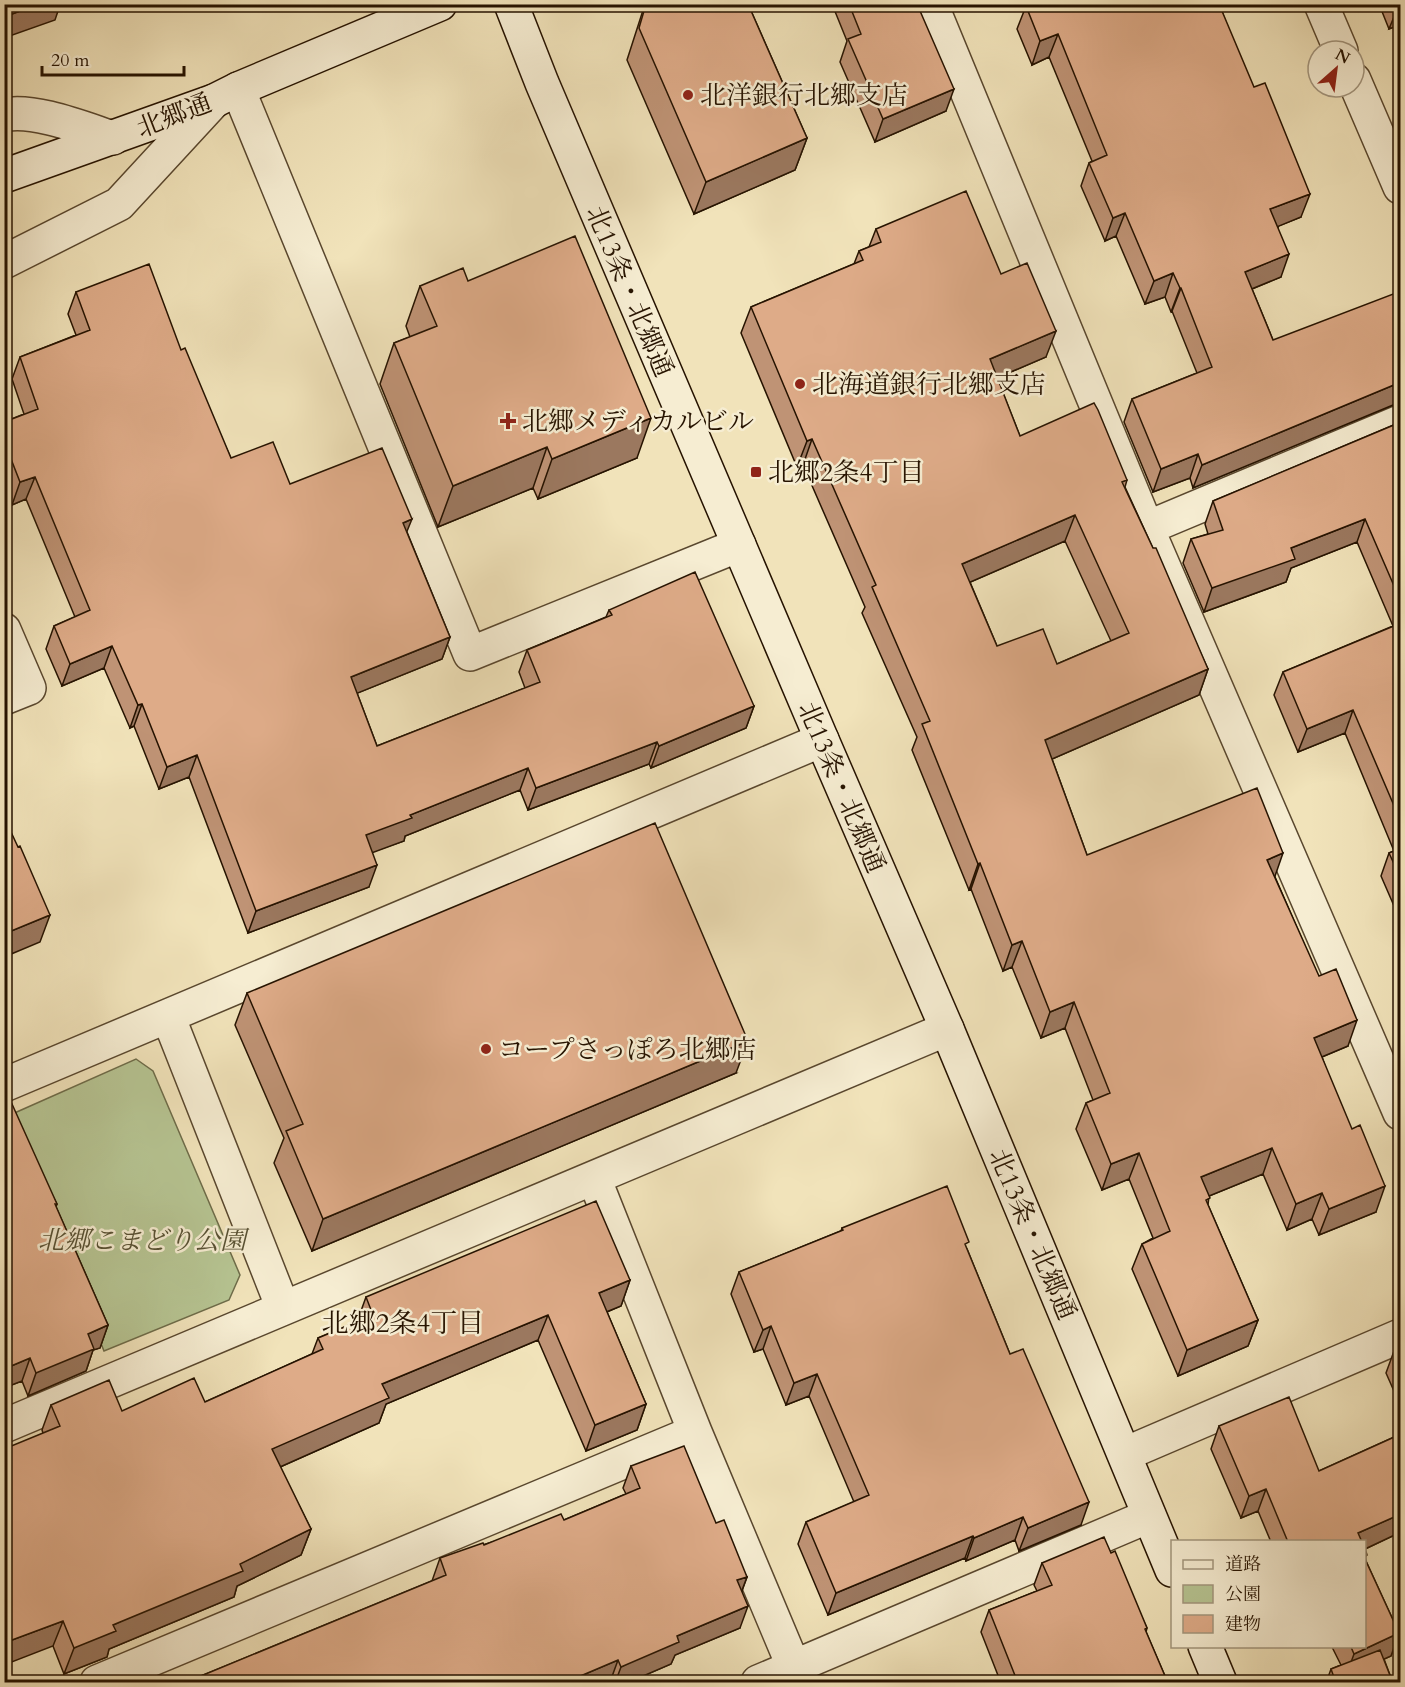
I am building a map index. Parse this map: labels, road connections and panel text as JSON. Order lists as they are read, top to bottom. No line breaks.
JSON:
{"streets":{"street":["北郷通","北13条・北郷通"]},"districts":["北郷2条4丁目"],"parks":["北郷こまどり公園"],"places":{"other":["北洋銀行北郷支店","北海道銀行北郷支店","コープさっぽろ北郷店"],"health":["北郷メディカルビル"],"transit":["北郷2条4丁目"]},"legend":["道路","公園","建物"],"scale_bar":"20 m","north":"top right"}
